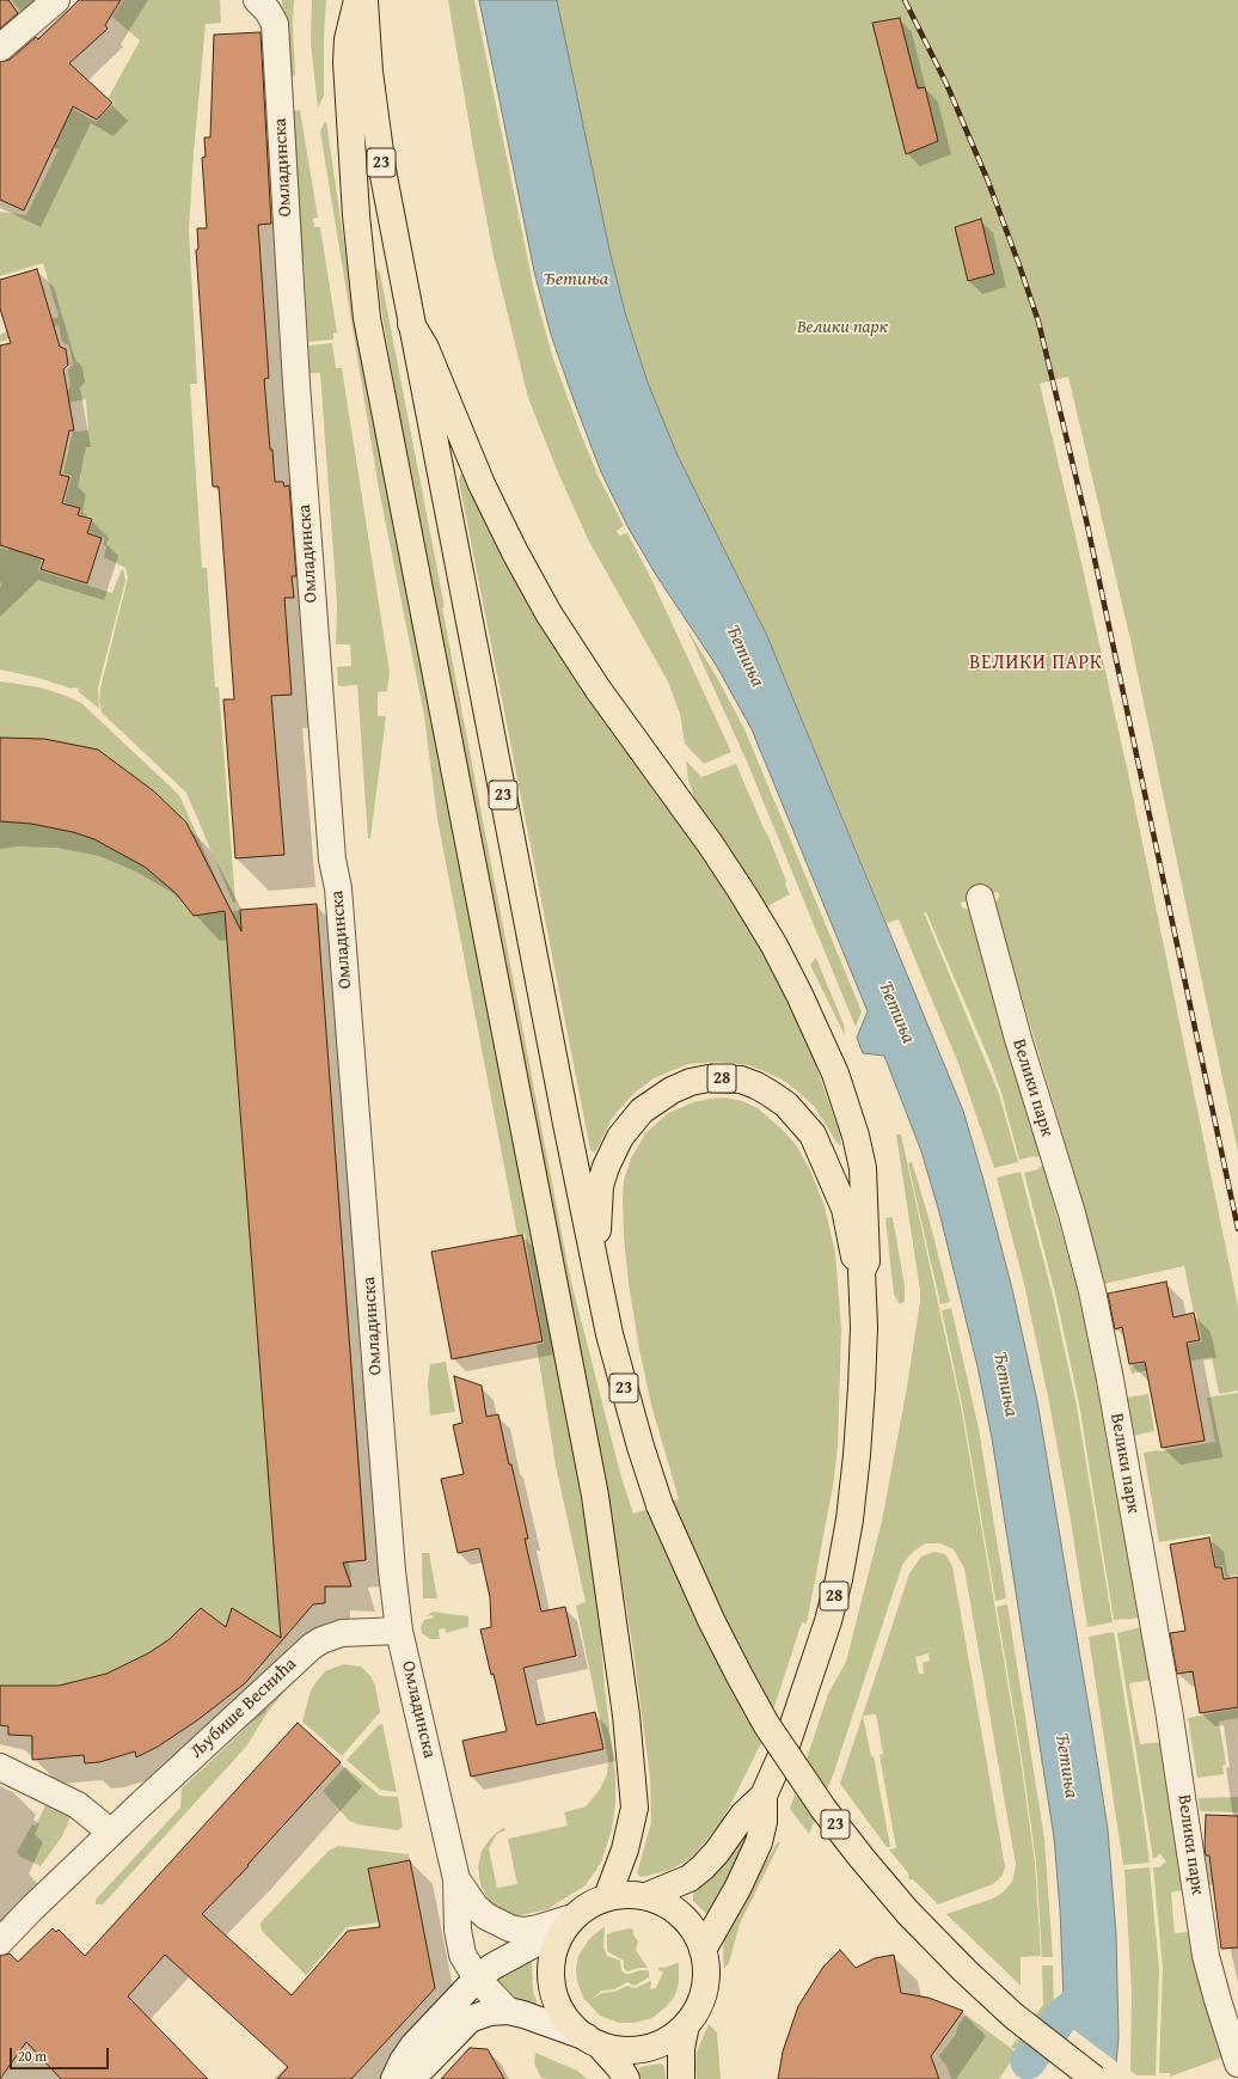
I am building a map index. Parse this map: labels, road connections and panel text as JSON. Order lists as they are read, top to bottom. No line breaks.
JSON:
{"streets":{"main road":["23","28"],"street":["Омладинска","Велики парк","Љубише Веснића"]},"crossings":[["23","28"],["Омладинска","28"],["Омладинска","Љубише Веснића"]],"districts":["ВЕЛИКИ ПАРК"],"water":["Ђетиња"],"parks":["Велики парк"],"scale_bar":"20 m"}
